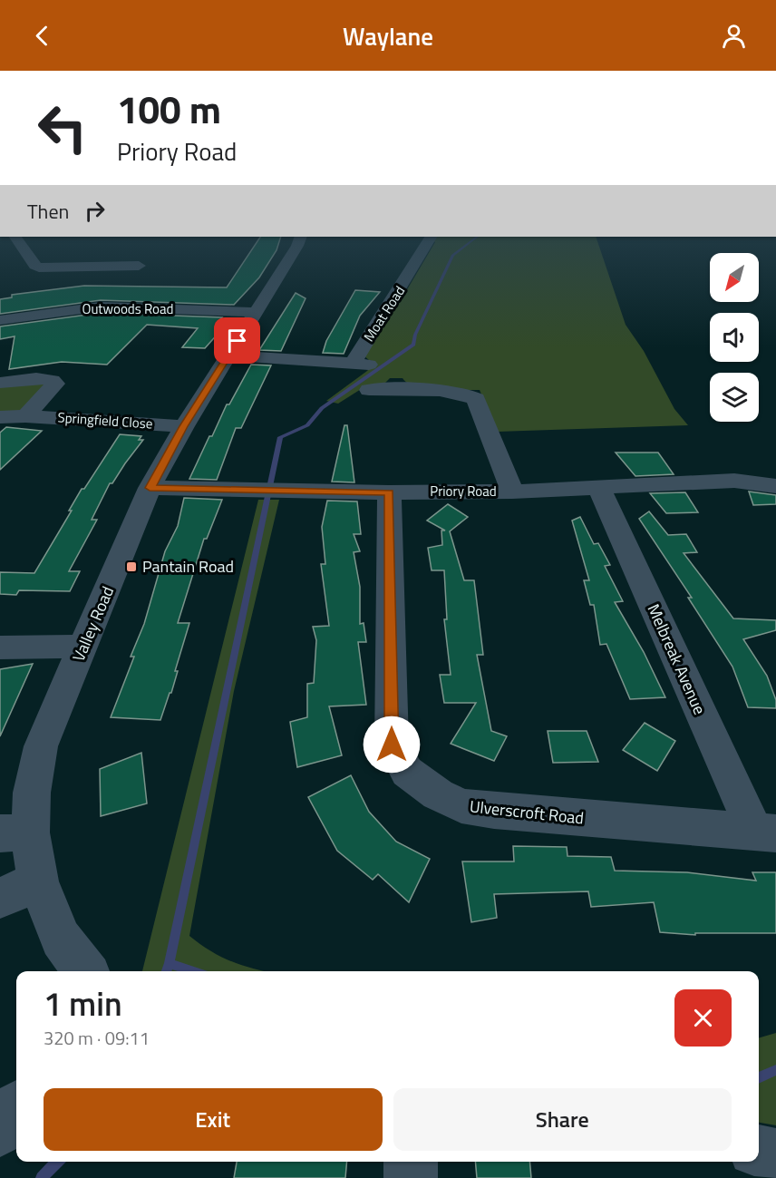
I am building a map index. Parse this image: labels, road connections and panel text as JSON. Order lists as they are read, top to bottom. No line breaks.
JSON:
{"streets":{"street":["Outwoods Road","Moat Road","Springfield Close","Priory Road","Valley Road","Melbreak Avenue","Ulverscroft Road"]},"crossings":[["Outwoods Road","Valley Road"],["Moat Road","Valley Road"],["Springfield Close","Valley Road"],["Priory Road","Valley Road"],["Priory Road","Melbreak Avenue"],["Priory Road","Ulverscroft Road"],["Melbreak Avenue","Ulverscroft Road"]],"places":{"transit":["Pantain Road"]},"north":"bottom left","page":{"header":"Waylane","turn":["100 m","Priory Road"],"then":"Then","heading":["1 min","320 m · 09:11"],"buttons":["Exit","Share"]}}
